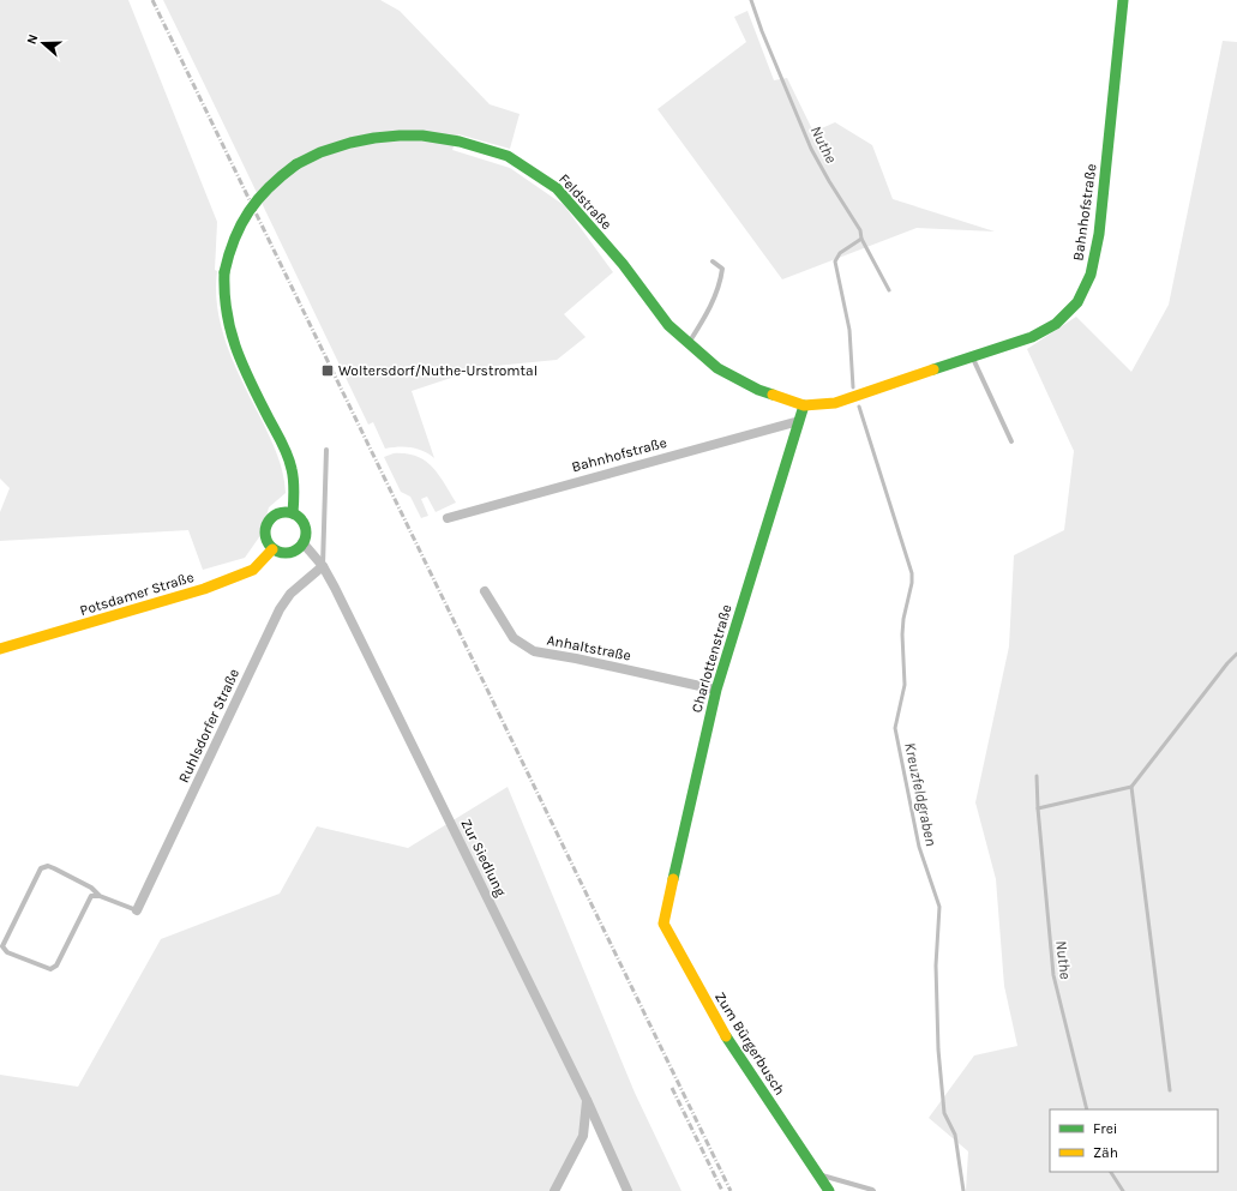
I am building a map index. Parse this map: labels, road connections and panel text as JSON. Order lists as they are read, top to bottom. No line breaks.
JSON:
{"streets":{"street":["Feldstraße","Bahnhofstraße","Potsdamer Straße","Anhaltstraße","Charlottenstraße","Ruhlsdorfer Straße","Zur Siedlung","Zum Bürgerbusch"]},"crossings":[["Feldstraße","Bahnhofstraße"],["Feldstraße","Potsdamer Straße"],["Feldstraße","Charlottenstraße"],["Feldstraße","Zur Siedlung"],["Bahnhofstraße","Charlottenstraße"],["Potsdamer Straße","Zur Siedlung"],["Anhaltstraße","Charlottenstraße"],["Charlottenstraße","Zum Bürgerbusch"],["Ruhlsdorfer Straße","Zur Siedlung"]],"water":["Nuthe","Kreuzfeldgraben"],"places":{"transit":["Woltersdorf/Nuthe-Urstromtal"]},"legend":["Frei","Zäh"],"north":"left"}
